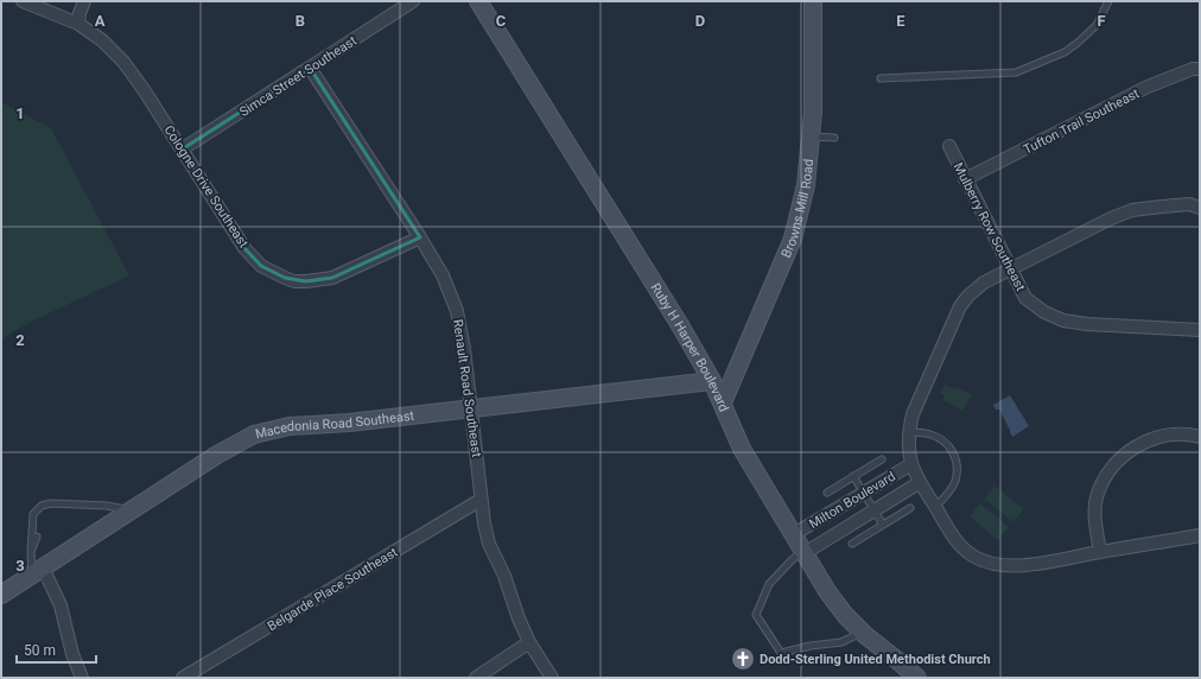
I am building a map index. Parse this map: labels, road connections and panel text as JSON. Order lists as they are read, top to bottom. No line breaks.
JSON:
{"streets":{"street":["Simca Street Southeast","Tufton Trail Southeast","Cologne Drive Southeast","Browns Mill Road","Mulberry Row Southeast","Ruby H Harper Boulevard","Renault Road Southeast","Macedonia Road Southeast","Milton Boulevard","Belgarde Place Southeast"]},"crossings":[["Simca Street Southeast","Cologne Drive Southeast"],["Simca Street Southeast","Renault Road Southeast"],["Tufton Trail Southeast","Mulberry Row Southeast"],["Cologne Drive Southeast","Renault Road Southeast"],["Browns Mill Road","Ruby H Harper Boulevard"],["Ruby H Harper Boulevard","Macedonia Road Southeast"],["Ruby H Harper Boulevard","Milton Boulevard"],["Renault Road Southeast","Macedonia Road Southeast"],["Renault Road Southeast","Belgarde Place Southeast"]],"places":{"church":["Dodd-Sterling United Methodist Church"]},"scale_bar":"50 m","grid":{"columns":["A","B","C","D","E","F"],"rows":["1","2","3"]}}
